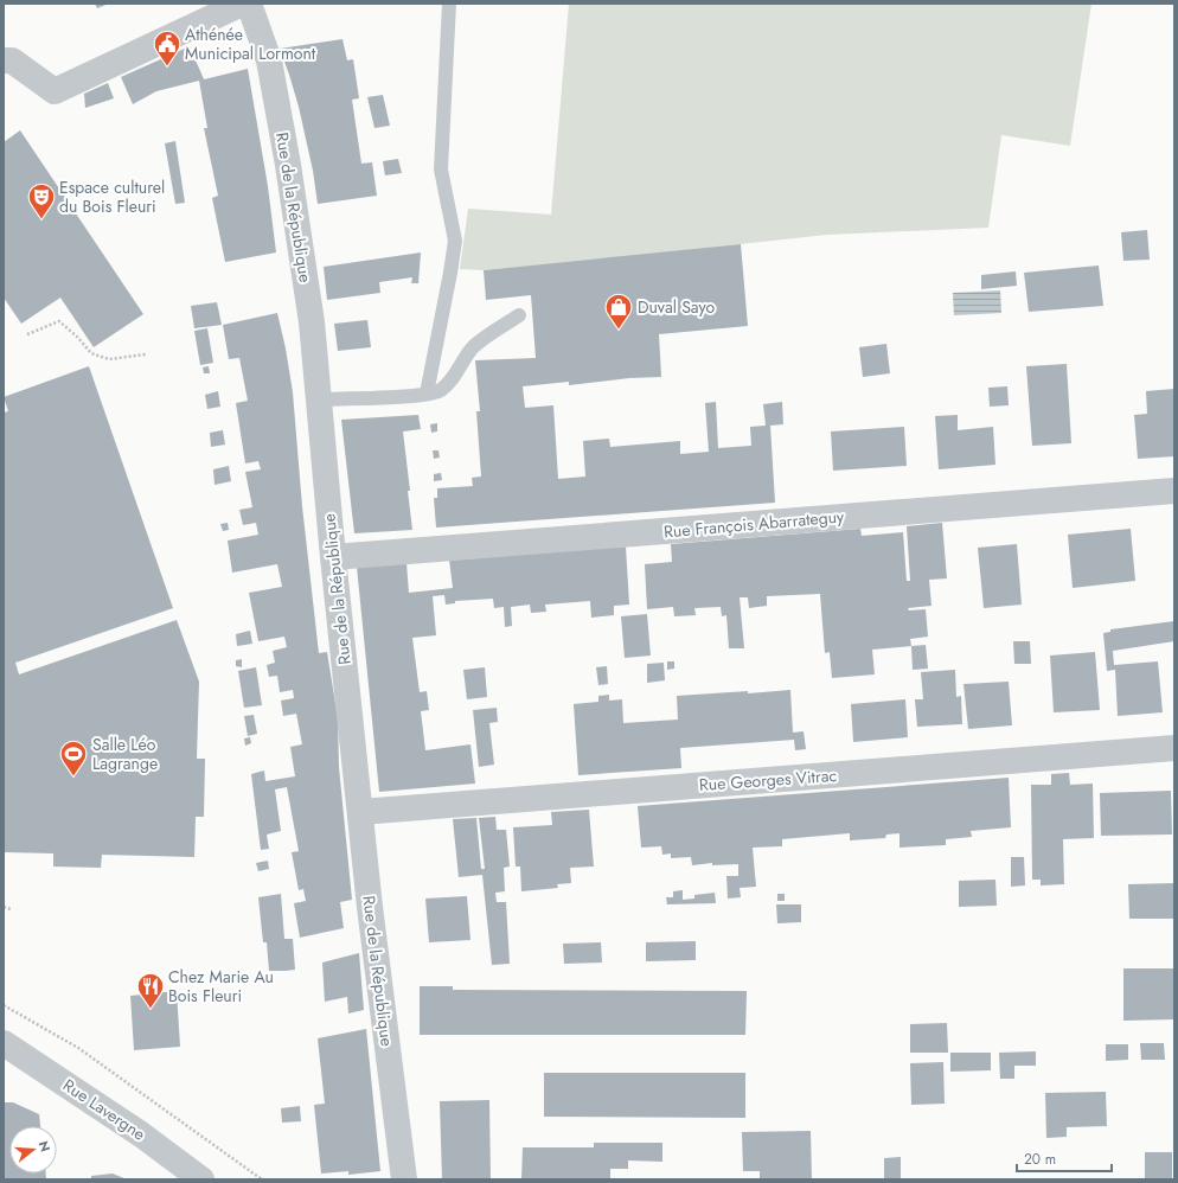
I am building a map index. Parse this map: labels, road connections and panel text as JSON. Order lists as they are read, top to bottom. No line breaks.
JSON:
{"streets":{"street":["Rue de la République","Rue François Abarrateguy","Rue Georges Vitrac","Rue Lavergne"]},"crossings":[["Rue de la République","Rue François Abarrateguy"],["Rue de la République","Rue Georges Vitrac"]],"places":{"public building":["Athénée Municipal Lormont"],"theatre":["Espace culturel du Bois Fleuri"],"shop":["Duval Sayo"],"sports":["Salle Léo Lagrange"],"restaurant":["Chez Marie Au Bois Fleuri"]},"scale_bar":"20 m","north":"right"}
